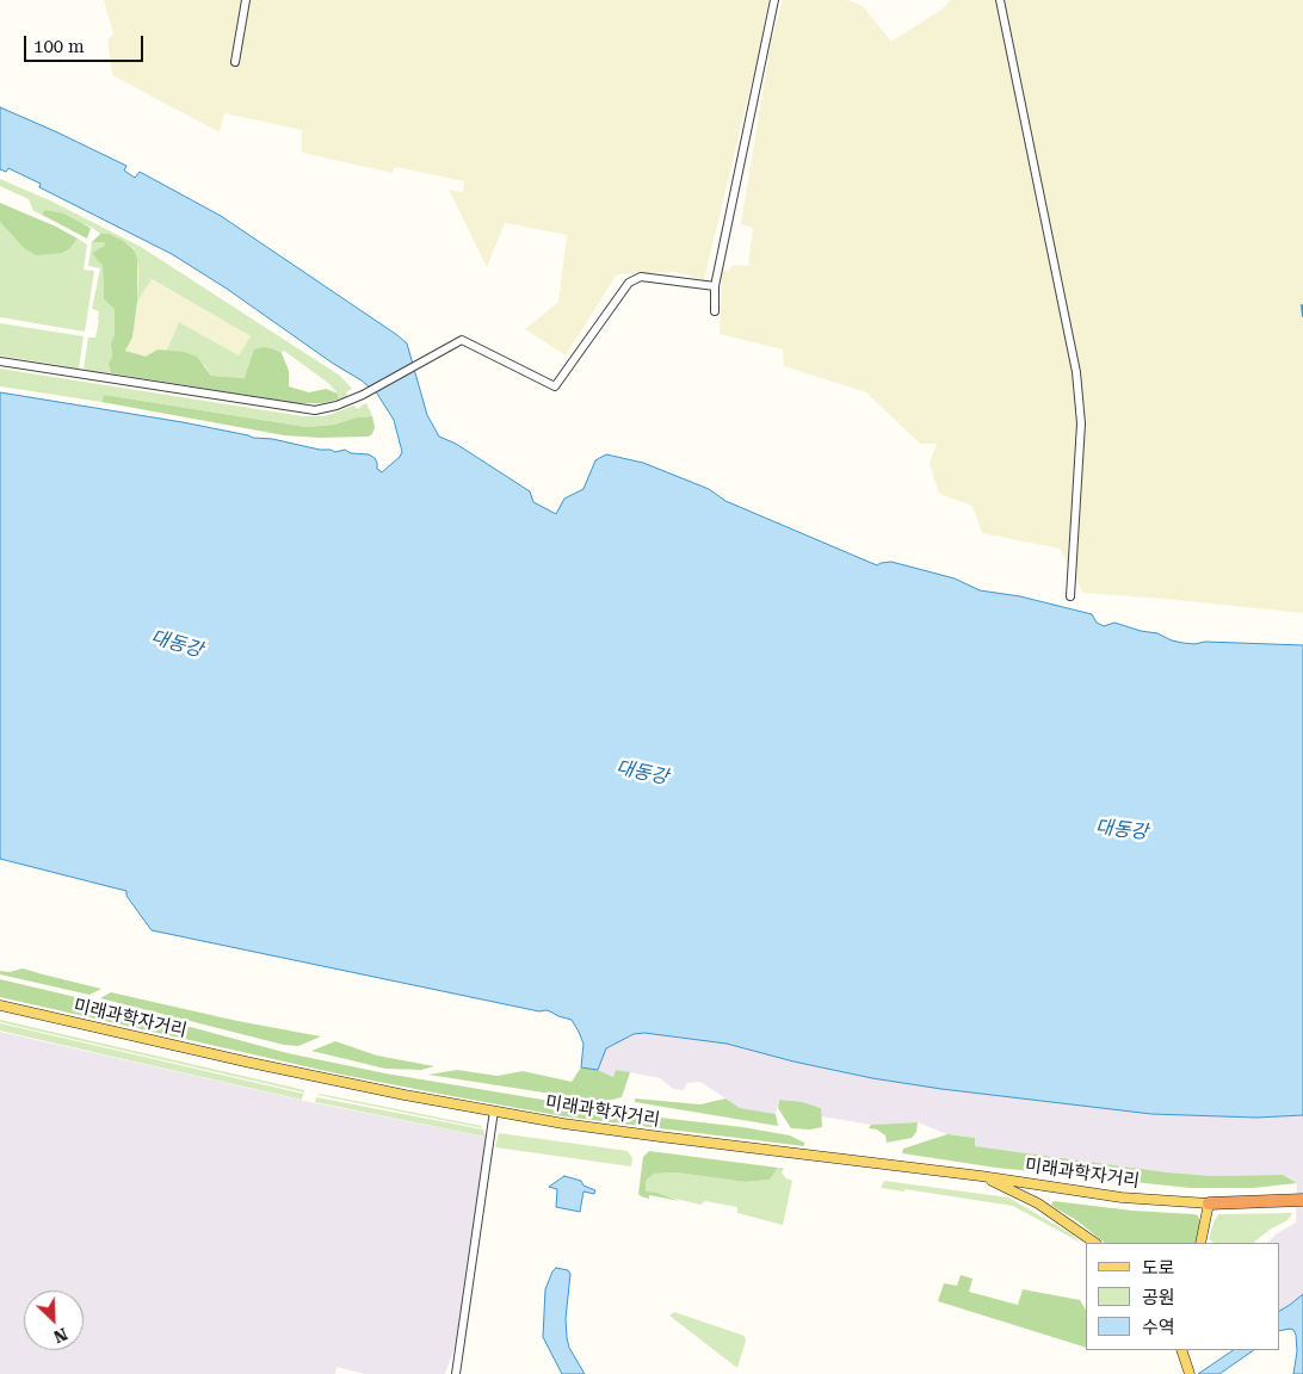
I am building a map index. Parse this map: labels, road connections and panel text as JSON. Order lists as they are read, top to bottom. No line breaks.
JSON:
{"streets":{"main road":["미래과학자거리"]},"water":["대동강"],"legend":["도로","공원","수역"],"scale_bar":"100 m","north":"bottom right"}
